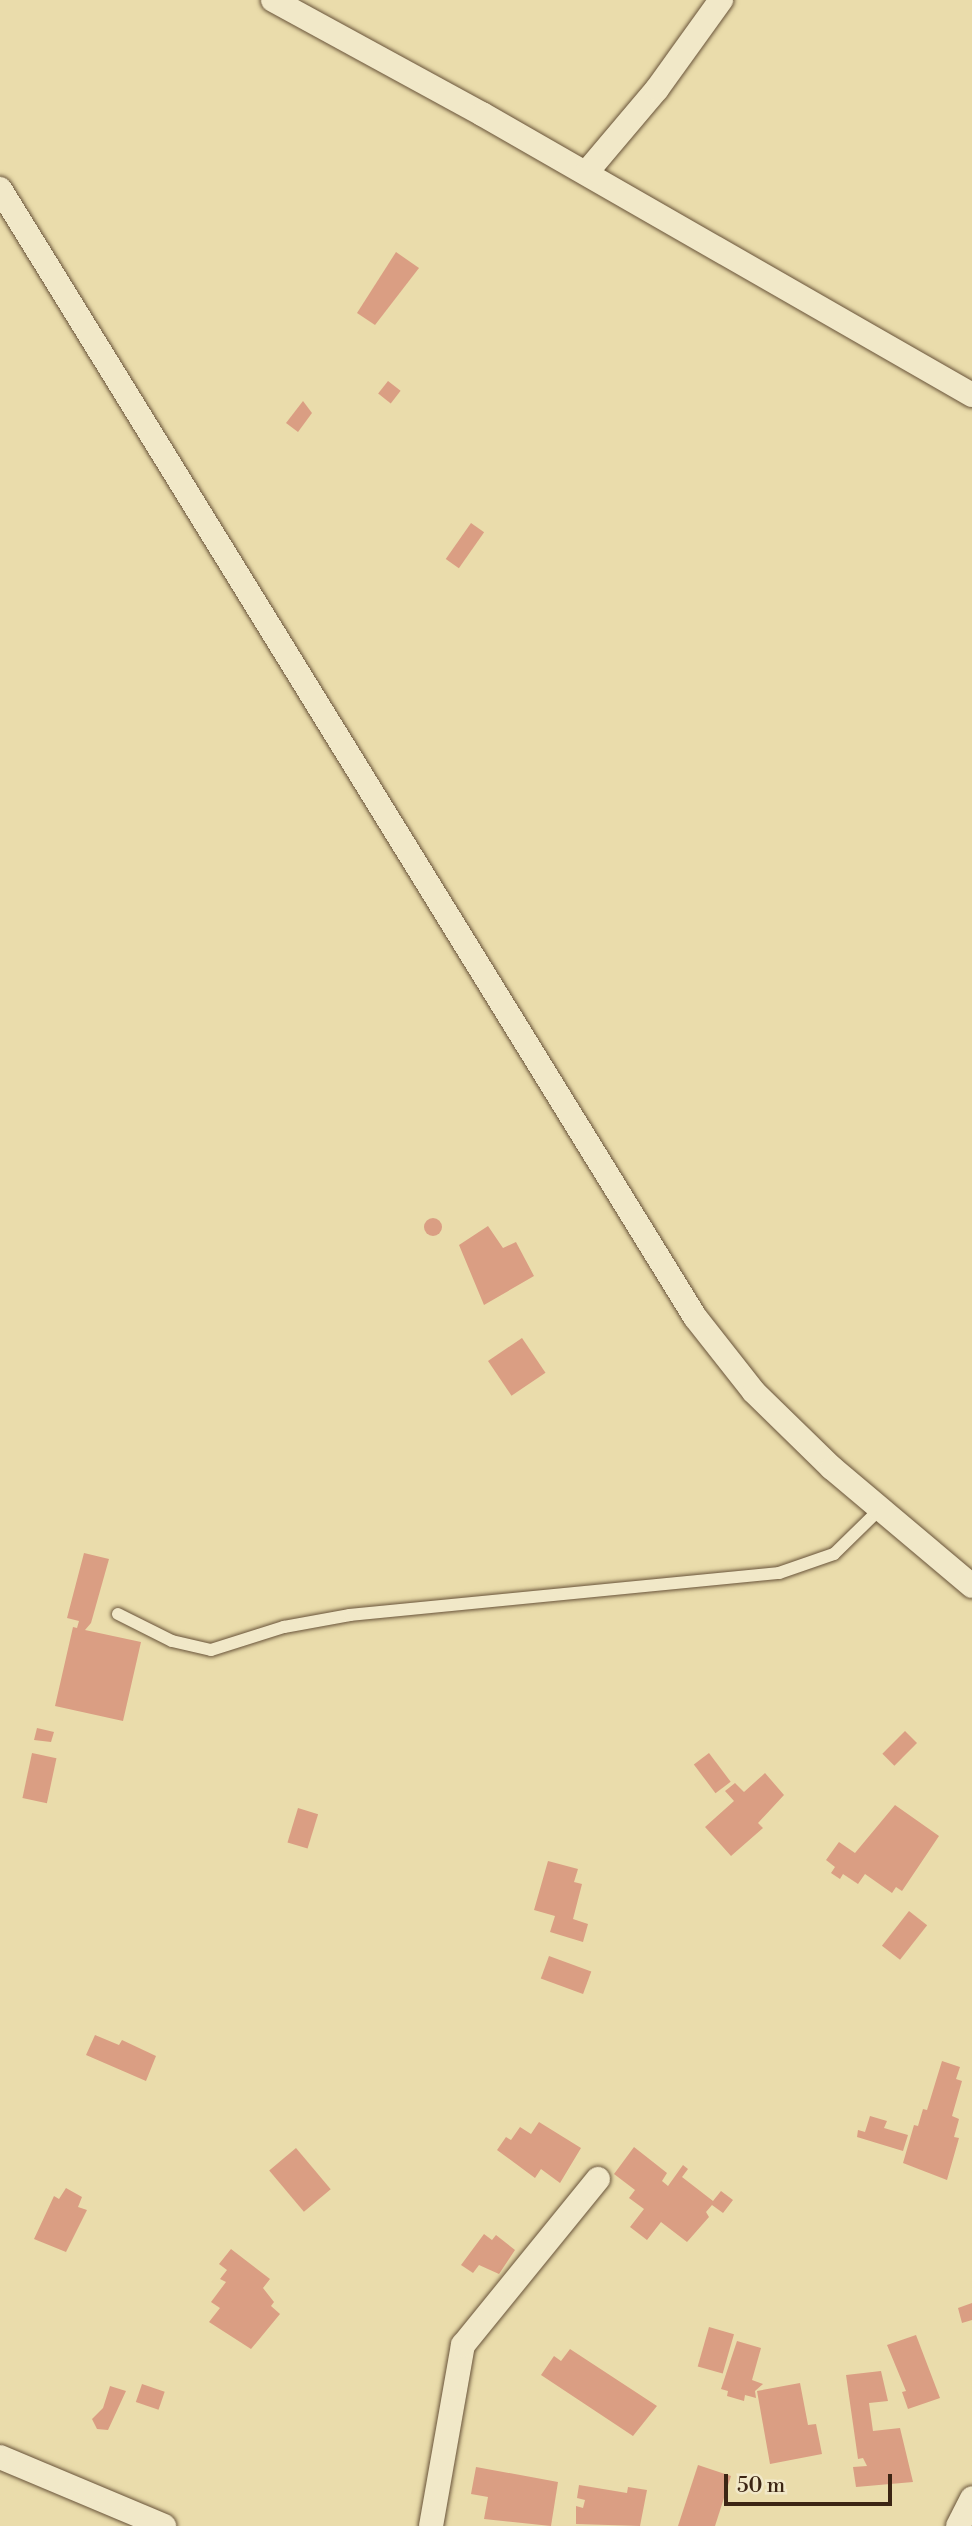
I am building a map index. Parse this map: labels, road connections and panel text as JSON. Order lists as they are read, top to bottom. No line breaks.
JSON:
{"scale_bar":"50 m"}
